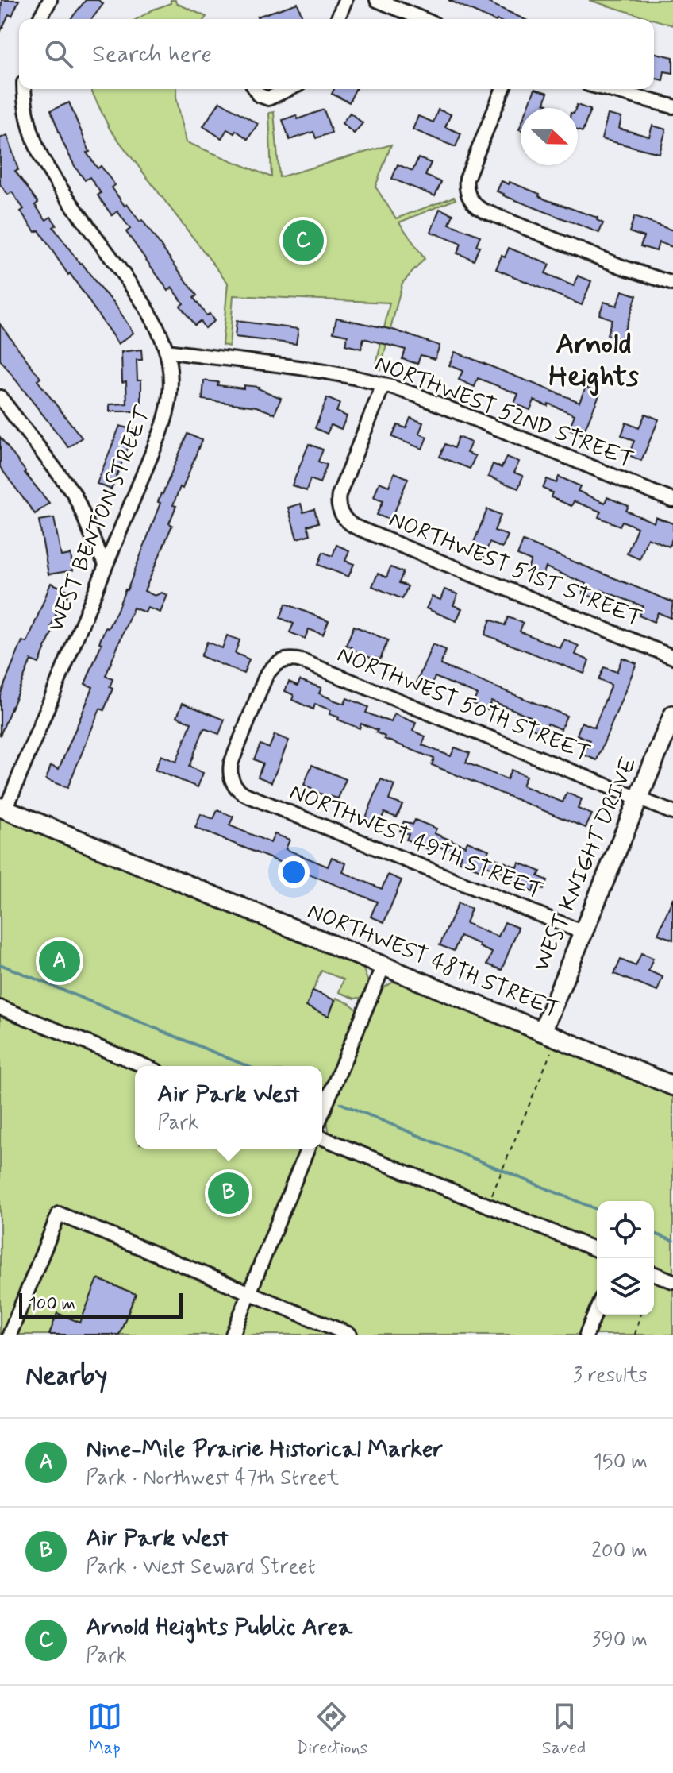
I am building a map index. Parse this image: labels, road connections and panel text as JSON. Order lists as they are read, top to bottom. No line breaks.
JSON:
{"streets":{"main road":["WEST KNIGHT DRIVE","NORTHWEST 48TH STREET"],"street":["NORTHWEST 52ND STREET","WEST BENTON STREET","NORTHWEST 51ST STREET","NORTHWEST 50TH STREET","NORTHWEST 49TH STREET"]},"crossings":[["NORTHWEST 52ND STREET","WEST BENTON STREET"],["NORTHWEST 52ND STREET","NORTHWEST 51ST STREET"],["WEST BENTON STREET","NORTHWEST 48TH STREET"],["NORTHWEST 50TH STREET","NORTHWEST 49TH STREET"],["NORTHWEST 50TH STREET","WEST KNIGHT DRIVE"],["NORTHWEST 49TH STREET","WEST KNIGHT DRIVE"],["WEST KNIGHT DRIVE","NORTHWEST 48TH STREET"]],"districts":["Arnold Heights"],"scale_bar":"100 m","north":"right","page":{"search":"Search here","pins":["C","A","B"],"popup":["Air Park West","Park"],"scale":"100 m","heading":["Nearby","3 results"],"list":[{"mark":"A","name":"Nine-Mile Prairie Historical Marker","note":"Park · Northwest 47th Street","value":"150 m"},{"mark":"B","name":"Air Park West","note":"Park · West Seward Street","value":"200 m"},{"mark":"C","name":"Arnold Heights Public Area","note":"Park","value":"390 m"}],"nav":["Map","Directions","Saved"]}}
